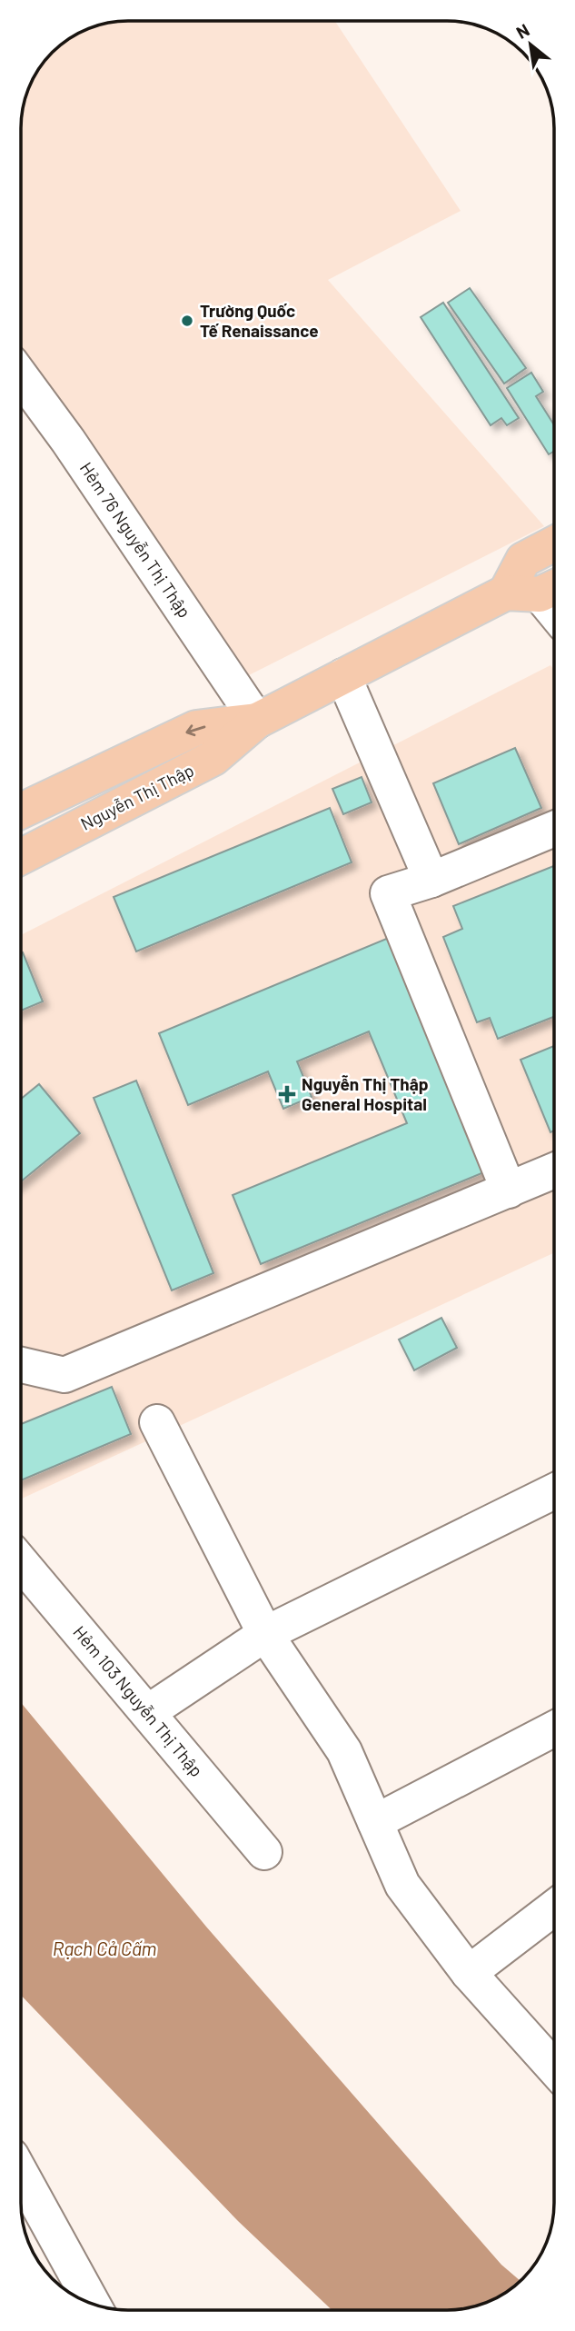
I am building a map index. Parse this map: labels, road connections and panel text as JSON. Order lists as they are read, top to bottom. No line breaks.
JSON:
{"streets":{"main road":["Nguyễn Thị Thập"],"street":["Hẻm 76 Nguyễn Thị Thập","Hẻm 103 Nguyễn Thị Thập"]},"crossings":[["Hẻm 76 Nguyễn Thị Thập","Nguyễn Thị Thập"]],"water":["Rạch Cả Cấm"],"places":{"other":["Trường Quốc Tế Renaissance"],"health":["Nguyễn Thị Thập General Hospital"]},"north":"top left"}
